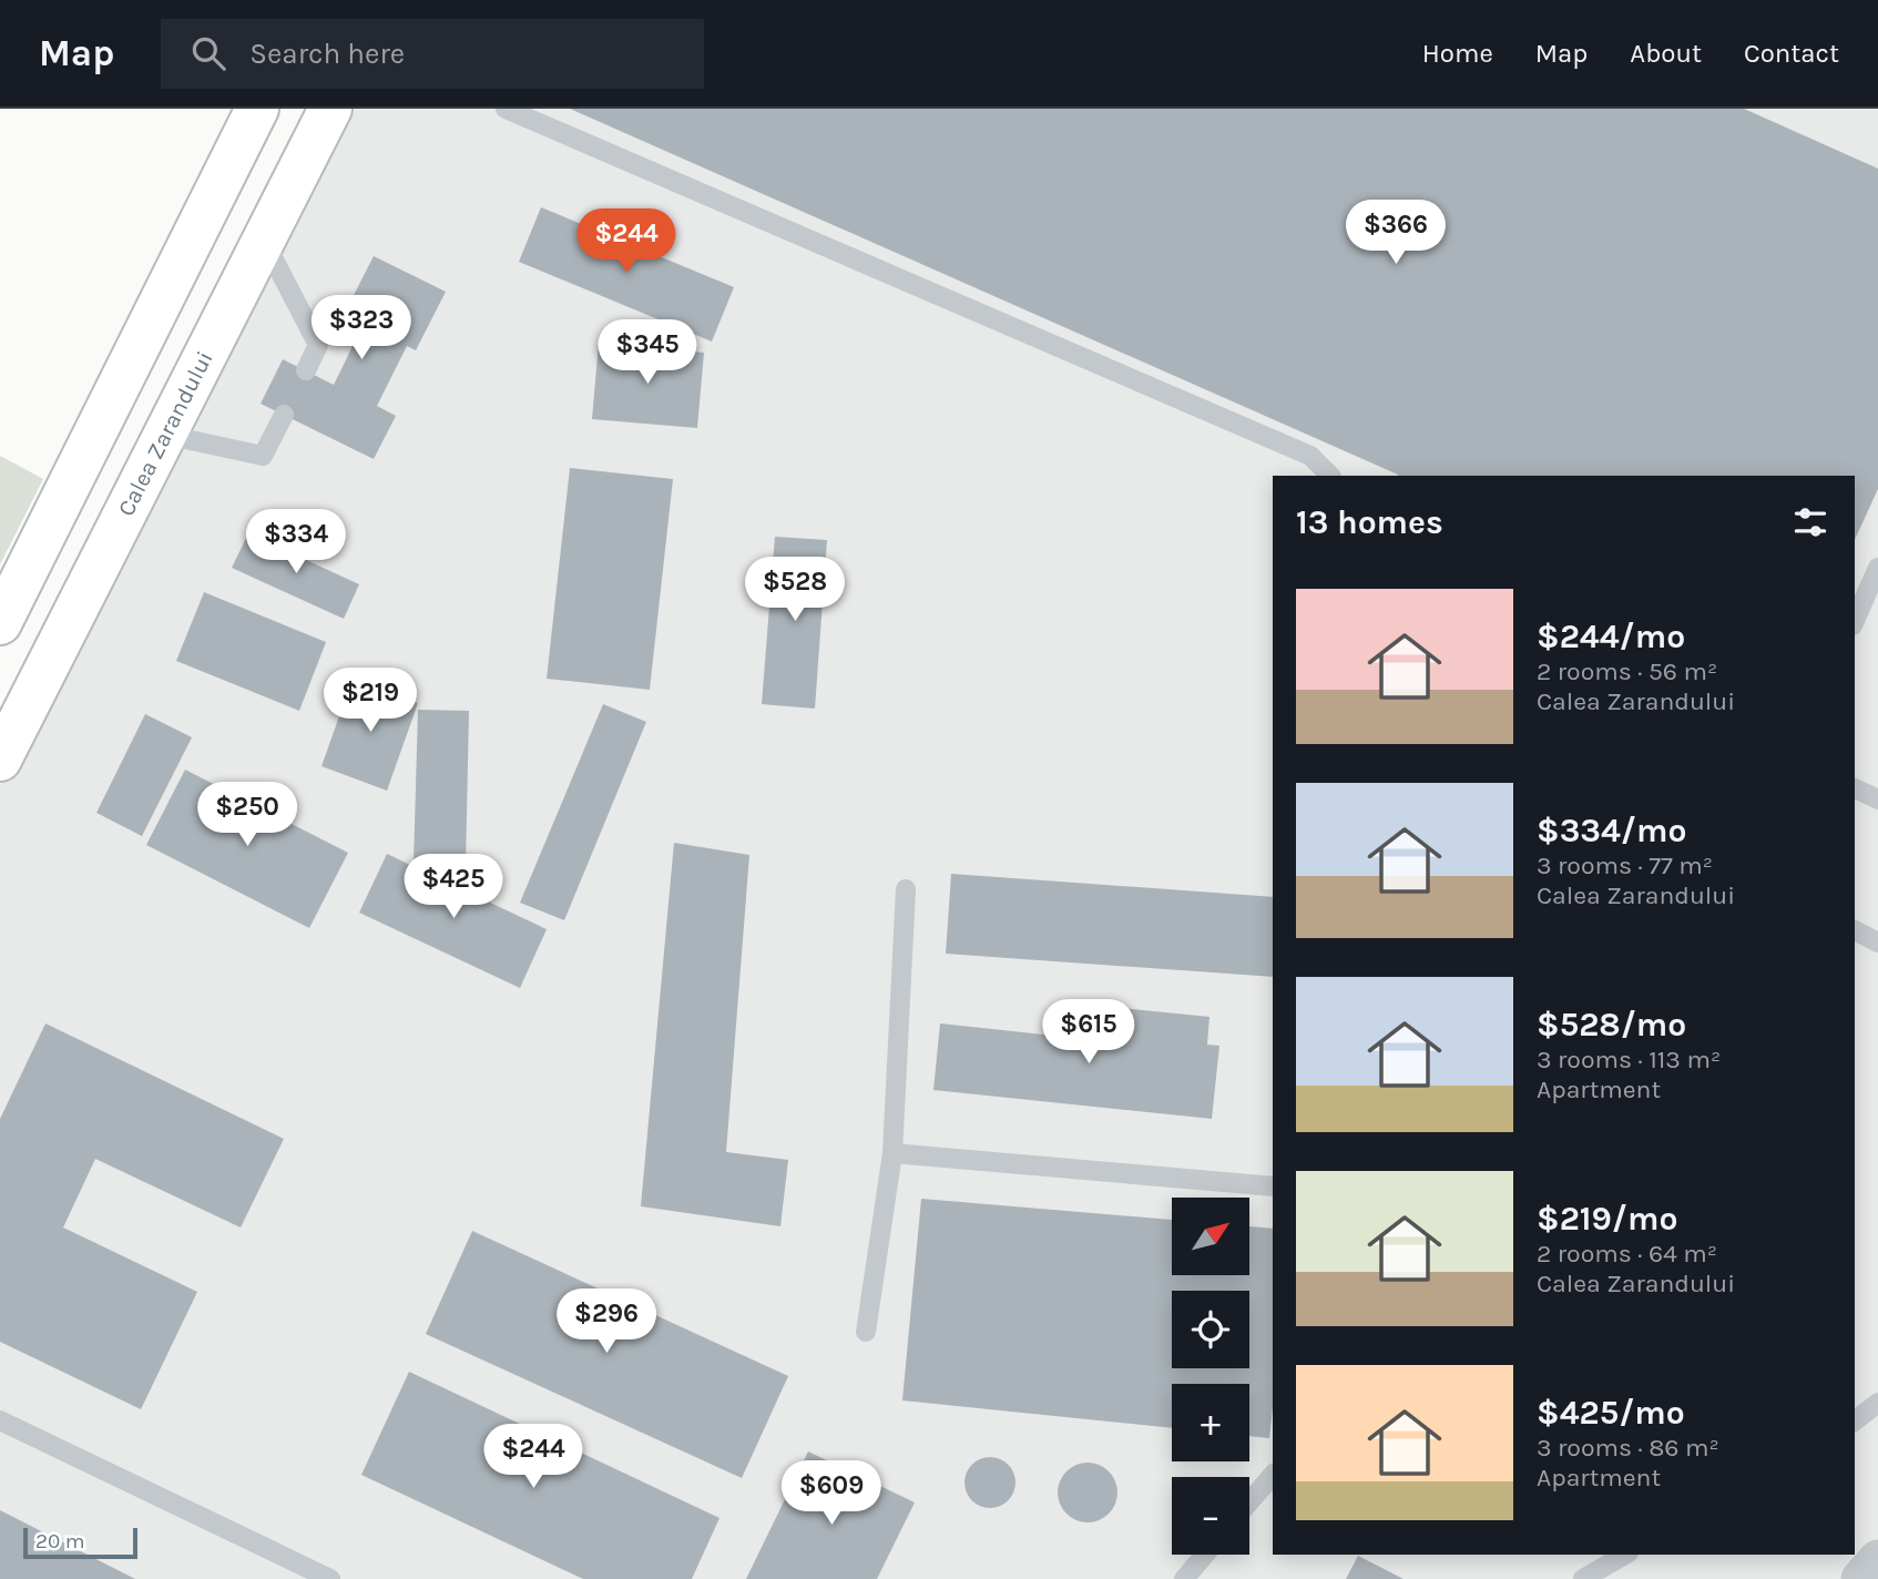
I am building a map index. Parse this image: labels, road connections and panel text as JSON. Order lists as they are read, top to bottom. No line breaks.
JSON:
{"streets":{"main road":["Calea Zarandului"]},"scale_bar":"20 m","north":"top right","page":{"header":"Map","search":"Search here","nav":["Home","Map","About","Contact"],"price":["$366","$244","$323","$345","$334","$528","$219","$250","$425","$615","$296","$244","$609"],"heading":"13 homes","list":[{"name":"$244/mo","note":"2 rooms · 56 m² · Calea Zarandului"},{"name":"$334/mo","note":"3 rooms · 77 m² · Calea Zarandului"},{"name":"$528/mo","note":"3 rooms · 113 m² · Apartment"},{"name":"$219/mo","note":"2 rooms · 64 m² · Calea Zarandului"},{"name":"$425/mo","note":"3 rooms · 86 m² · Apartment"}],"map_buttons":["+","−"],"scale":"20 m"}}
